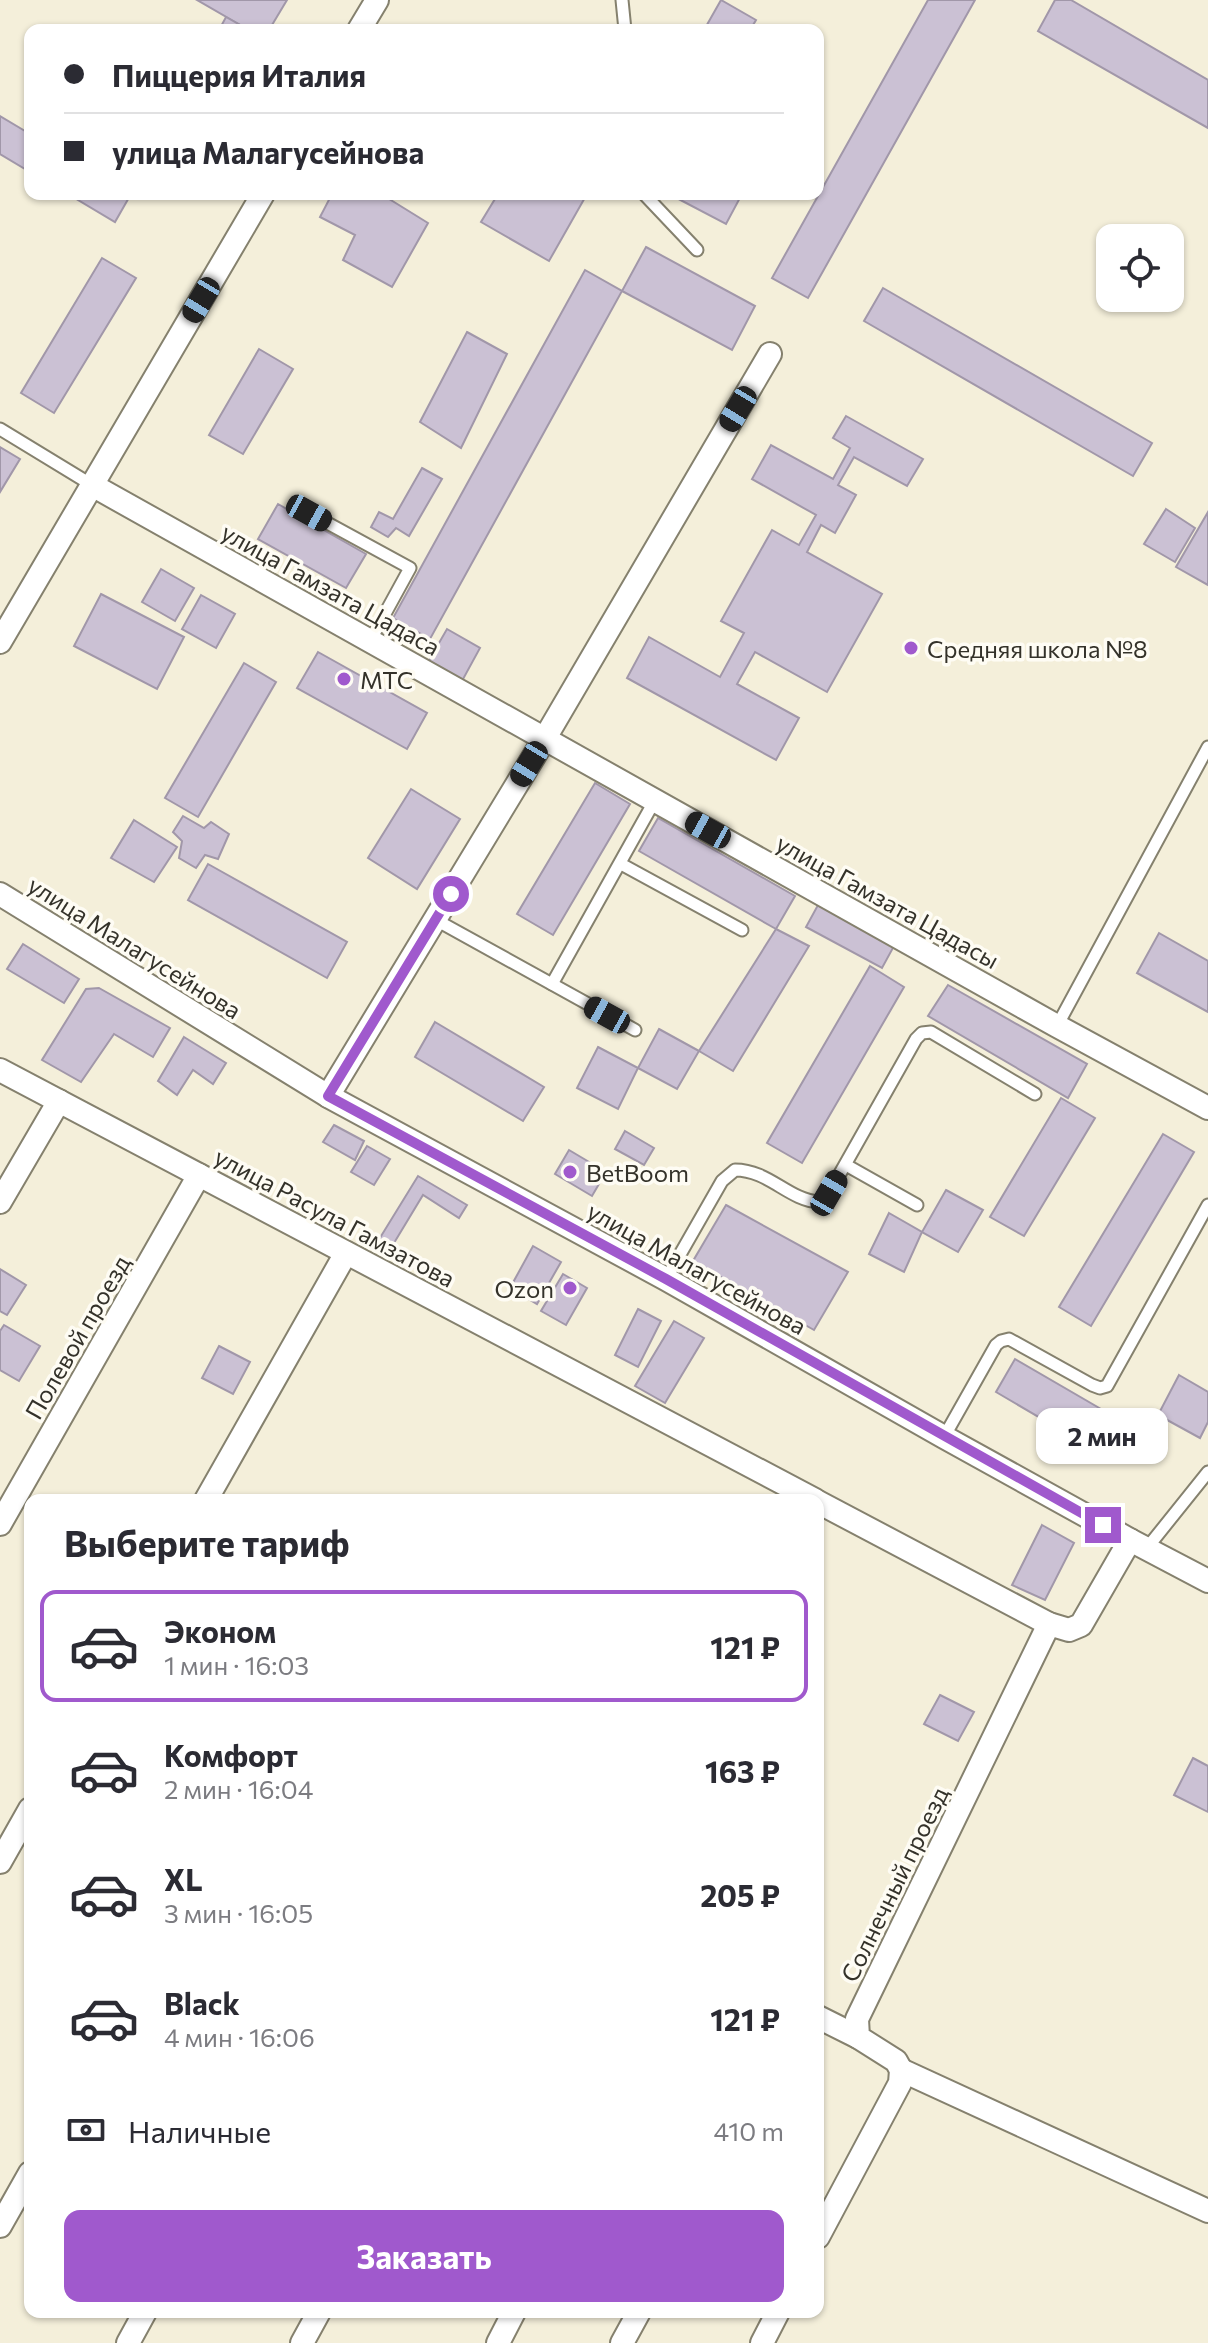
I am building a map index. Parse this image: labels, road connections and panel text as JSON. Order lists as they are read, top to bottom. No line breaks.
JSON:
{"streets":{"street":["улица Гамзата Цадаса","улица Гамзата Цадасы","улица Малагусейнова","улица Расула Гамзатова","Полевой проезд","Солнечный проезд"]},"crossings":[["улица Гамзата Цадаса","улица Гамзата Цадасы"],["улица Расула Гамзатова","Полевой проезд"],["улица Расула Гамзатова","Солнечный проезд"]],"places":["Средняя школа №8","МТС","BetBoom","Ozon"],"page":{"banner":["Пиццерия Италия","улица Малагусейнова"],"bubble":"2 мин","heading":"Выберите тариф","list":[{"name":"Эконом","note":"1 мин · 16:03","value":"121 ₽"},{"name":"Комфорт","note":"2 мин · 16:04","value":"163 ₽"},{"name":"XL","note":"3 мин · 16:05","value":"205 ₽"},{"name":"Black","note":"4 мин · 16:06","value":"121 ₽"}],"pay":["Наличные","410 m"],"buttons":"Заказать"}}
